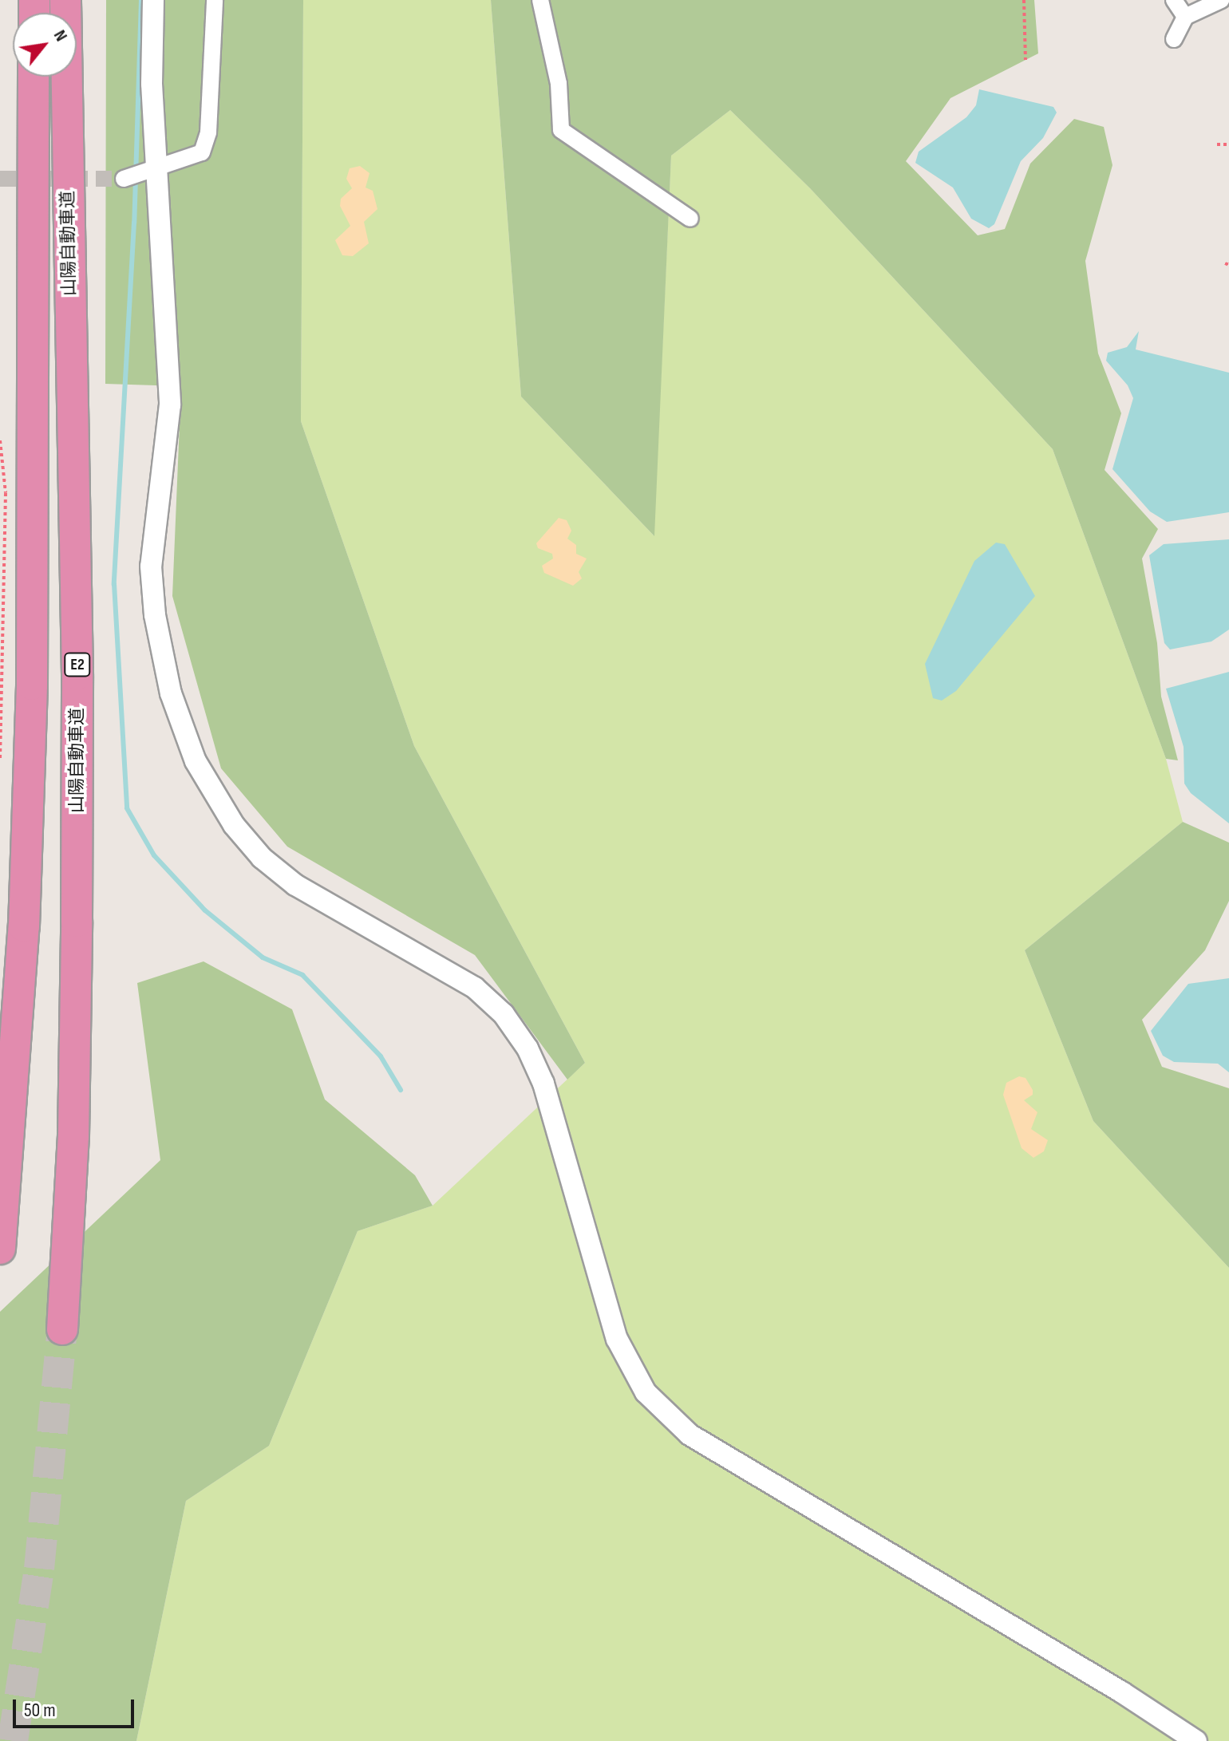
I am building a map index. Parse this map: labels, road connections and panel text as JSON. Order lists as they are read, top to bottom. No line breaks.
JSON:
{"streets":{"highway":["山陽自動車道","E2"]},"scale_bar":"50 m","north":"top right"}
